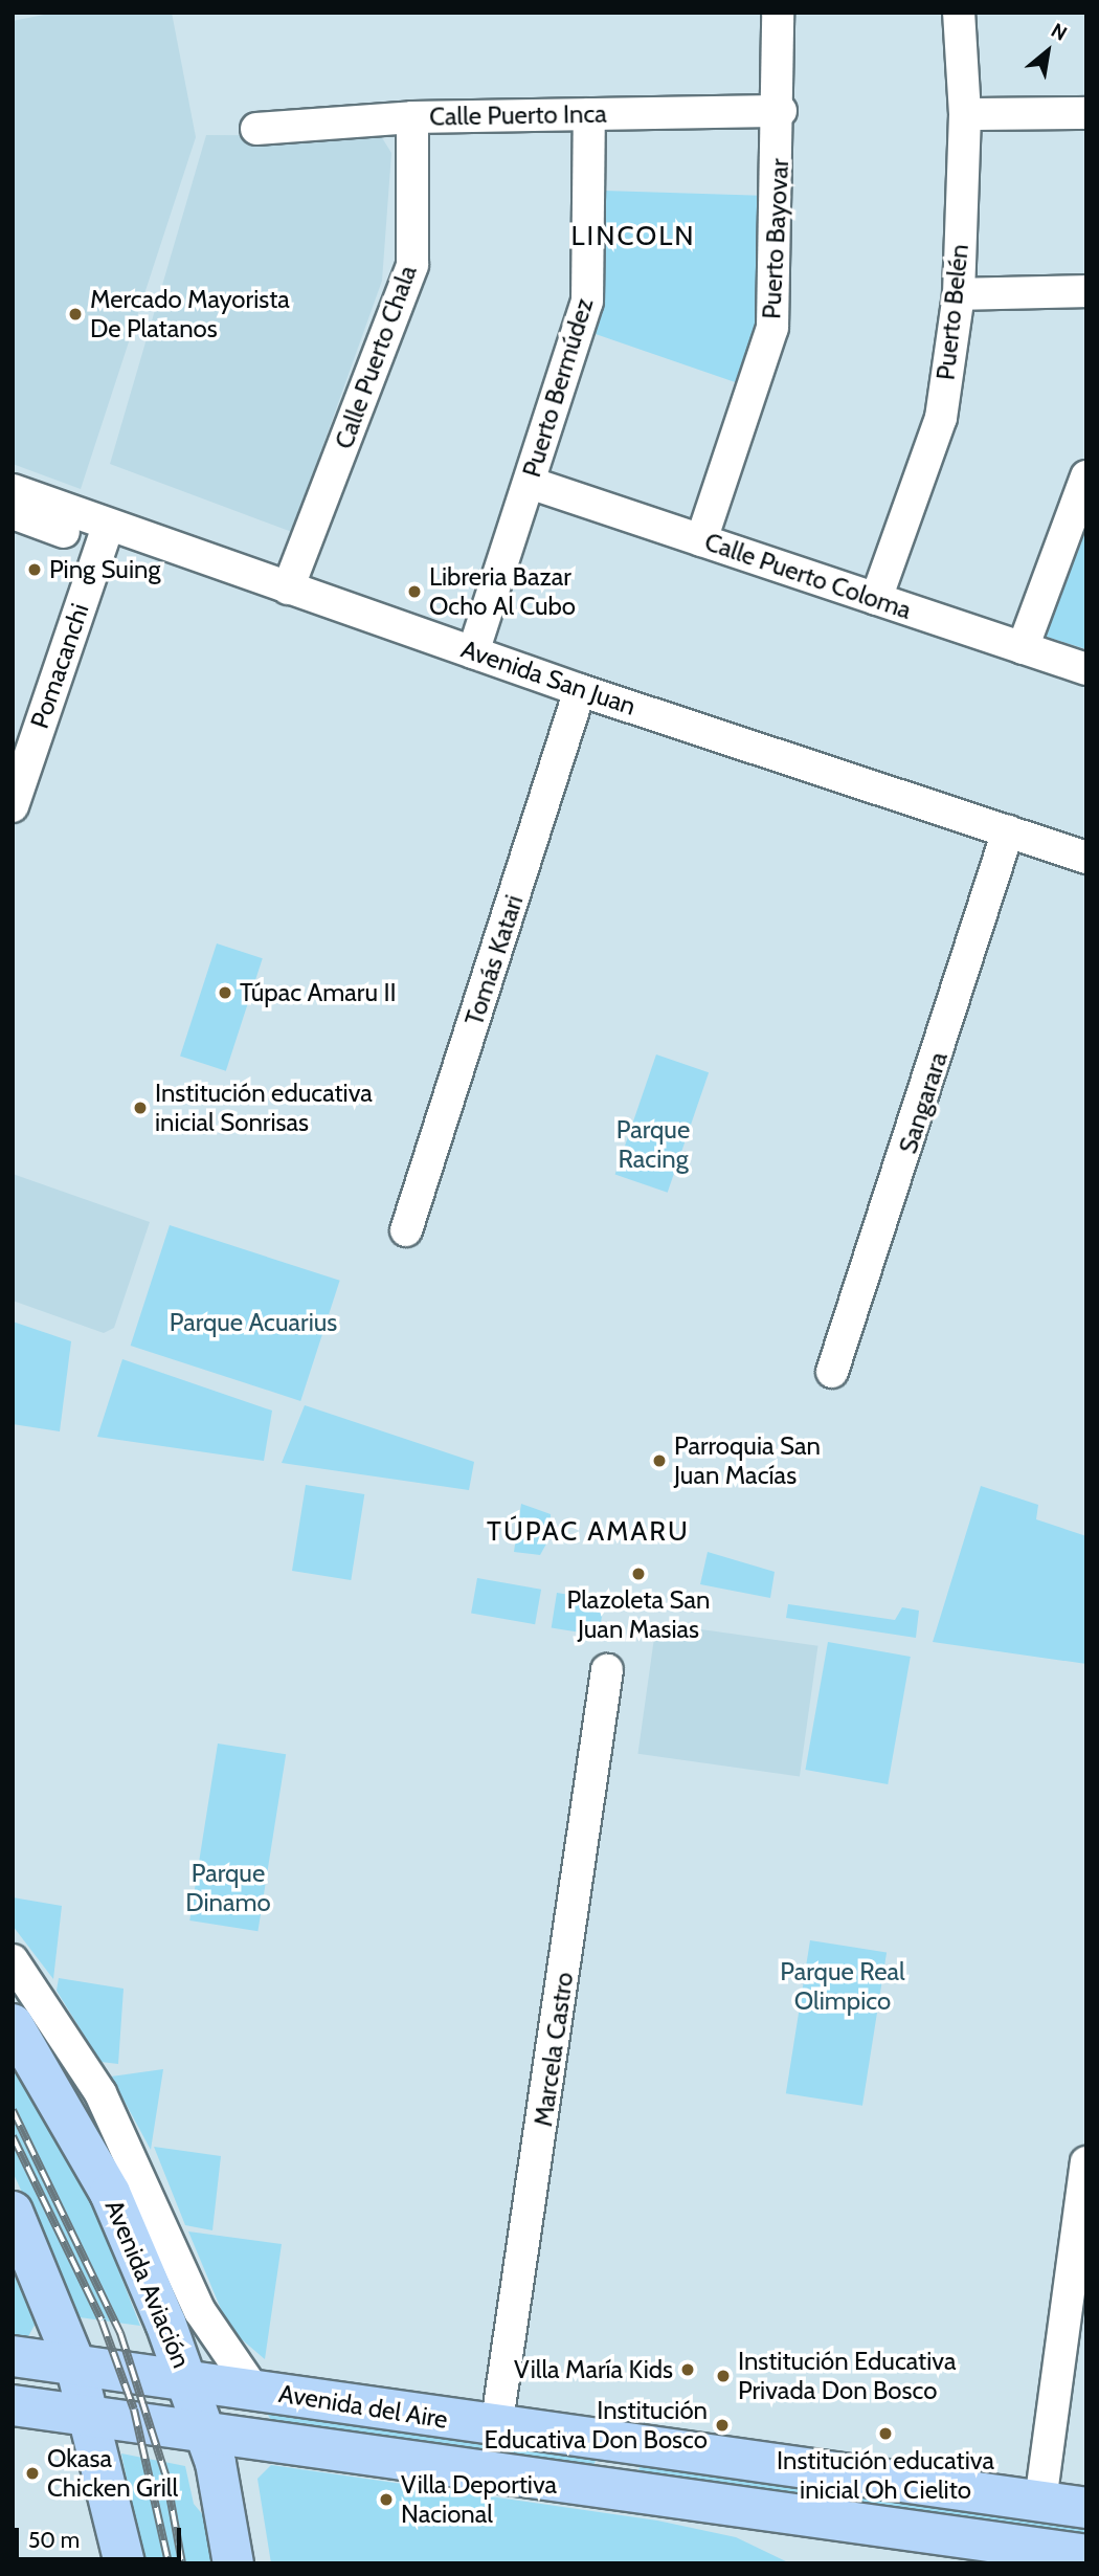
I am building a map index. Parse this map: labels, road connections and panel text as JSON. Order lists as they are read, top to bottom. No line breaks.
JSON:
{"streets":{"main road":["Avenida Aviación","Avenida del Aire"],"street":["Calle Puerto Inca","Puerto Bayovar","Puerto Belén","Calle Puerto Chala","Puerto Bermúdez","Calle Puerto Coloma","Pomacanchi","Avenida San Juan","Tomás Katari","Sangarara","Marcela Castro"]},"crossings":[["Calle Puerto Inca","Puerto Bayovar"],["Calle Puerto Inca","Calle Puerto Chala"],["Calle Puerto Inca","Puerto Bermúdez"],["Puerto Bayovar","Calle Puerto Coloma"],["Puerto Belén","Calle Puerto Coloma"],["Calle Puerto Chala","Avenida San Juan"],["Puerto Bermúdez","Calle Puerto Coloma"],["Puerto Bermúdez","Avenida San Juan"],["Pomacanchi","Avenida San Juan"],["Avenida San Juan","Tomás Katari"],["Avenida San Juan","Sangarara"],["Marcela Castro","Avenida del Aire"],["Avenida Aviación","Avenida del Aire"]],"districts":["LINCOLN","TÚPAC AMARU"],"parks":["Parque Racing","Parque Acuarius","Parque Dinamo","Parque Real Olimpico"],"places":["Mercado Mayorista De Platanos","Ping Suing","Libreria Bazar Ocho Al Cubo","Túpac Amaru II","Institución educativa inicial Sonrisas","Parroquia San Juan Macías","Plazoleta San Juan Masias","Villa María Kids","Institución Educativa Privada Don Bosco","Institución Educativa Don Bosco","Institución educativa inicial Oh Cielito","Okasa Chicken Grill","Villa Deportiva Nacional"],"scale_bar":"50 m","north":"top right"}
